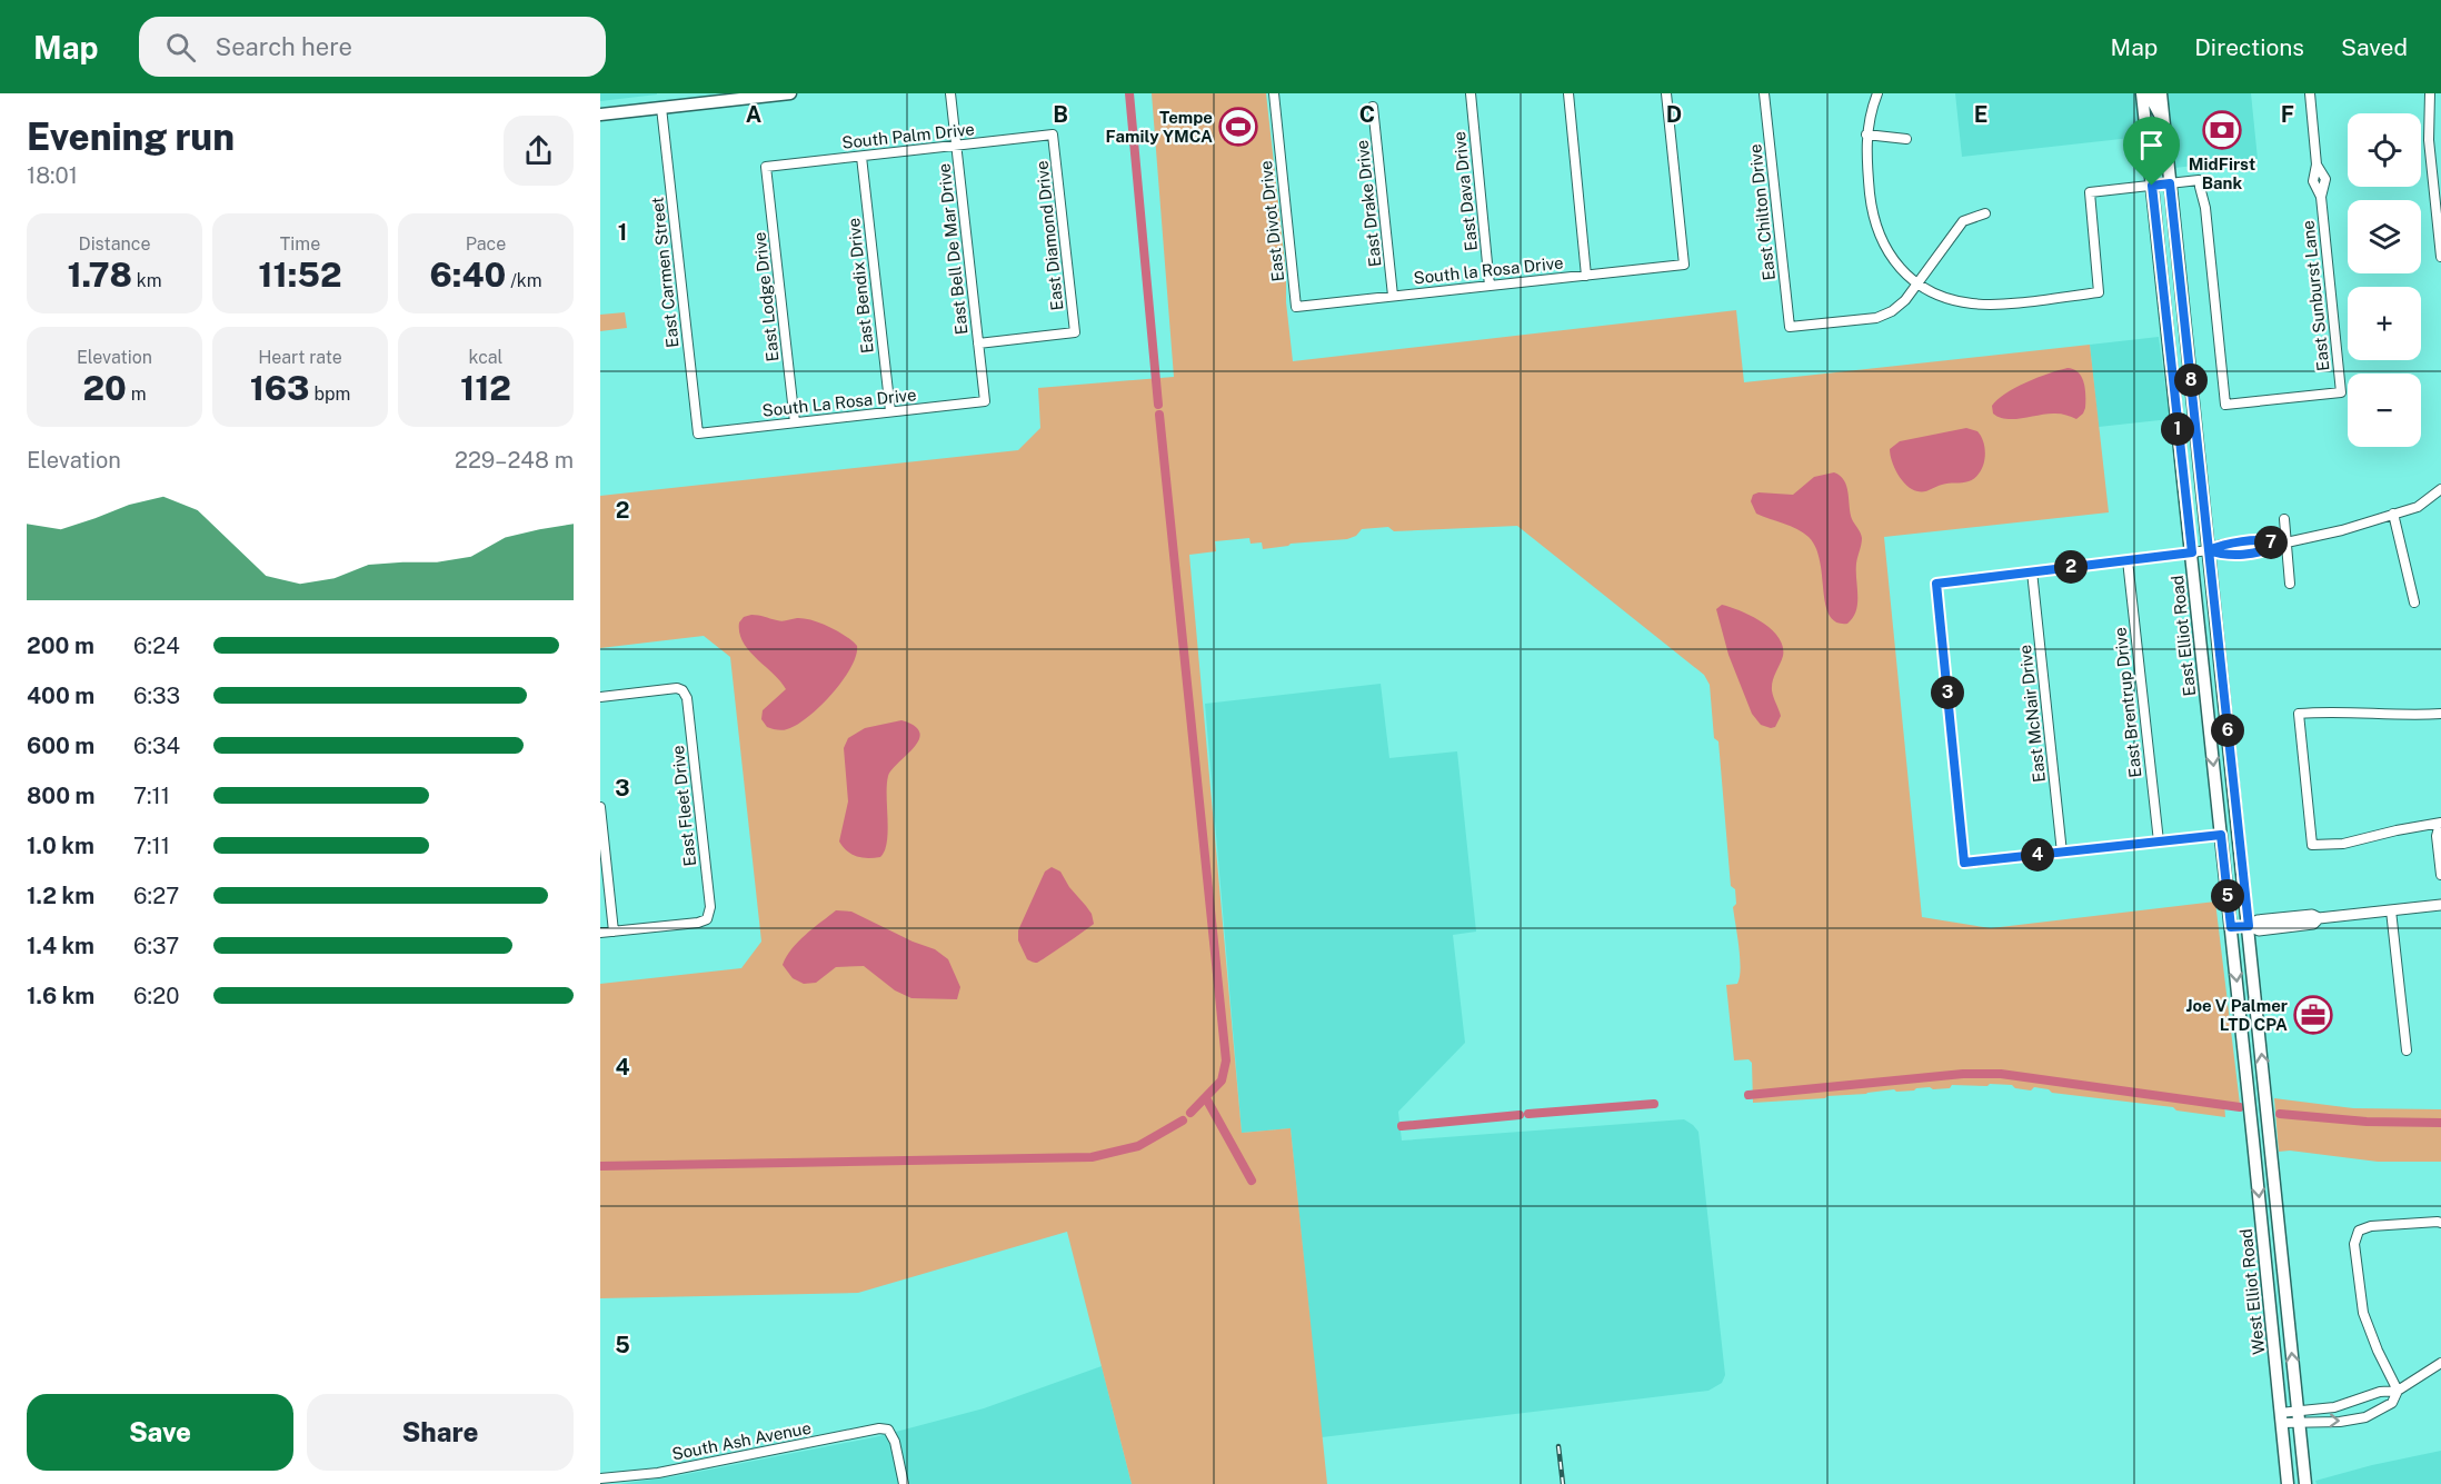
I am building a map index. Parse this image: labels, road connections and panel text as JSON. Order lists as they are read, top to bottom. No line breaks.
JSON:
{"streets":{"main road":["East Elliot Road","West Elliot Road"],"street":["South Palm Drive","East Dava Drive","East Drake Drive","East Chilton Drive","East Divot Drive","East Diamond Drive","East Bell De Mar Drive","South la Rosa Drive","East Carmen Street","East Bendix Drive","East Sunburst Lane","East Lodge Drive","South La Rosa Drive","East Brentrup Drive","East McNair Drive","East Fleet Drive","South Ash Avenue"]},"crossings":[["South Palm Drive","East Diamond Drive"],["South Palm Drive","East Bell De Mar Drive"],["South Palm Drive","East Bendix Drive"],["South Palm Drive","East Lodge Drive"],["East Dava Drive","South la Rosa Drive"],["East Drake Drive","South la Rosa Drive"],["East Divot Drive","South la Rosa Drive"],["East Diamond Drive","East Bell De Mar Drive"],["East Bell De Mar Drive","South La Rosa Drive"],["East Carmen Street","South La Rosa Drive"],["East Bendix Drive","South La Rosa Drive"],["East Sunburst Lane","East Elliot Road"],["East Lodge Drive","South La Rosa Drive"],["East Elliot Road","West Elliot Road"]],"places":{"sports":["Tempe Family YMCA"],"bank":["MidFirst Bank"],"office":["Joe V Palmer LTD CPA"]},"page":{"header":"Map","search":"Search here","nav":["Map","Directions","Saved"],"heading":["Evening run","18:01"],"map_buttons":["+","−"],"stats":[["Distance","1.78 km"],["Time","11:52"],["Pace","6:40 /km"],["Elevation","20 m"],["Heart rate","163 bpm"],["kcal","112"]],"pins":["8","1","7","2","3","6","4","5"],"chart":["Elevation","229–248 m"],"list":[{"name":"200 m","note":"6:24"},{"name":"400 m","note":"6:33"},{"name":"600 m","note":"6:34"},{"name":"800 m","note":"7:11"},{"name":"1.0 km","note":"7:11"},{"name":"1.2 km","note":"6:27"},{"name":"1.4 km","note":"6:37"},{"name":"1.6 km","note":"6:20"}],"buttons":["Save","Share"]},"grid":{"columns":["A","B","C","D","E","F"],"rows":["1","2","3","4","5"]}}
